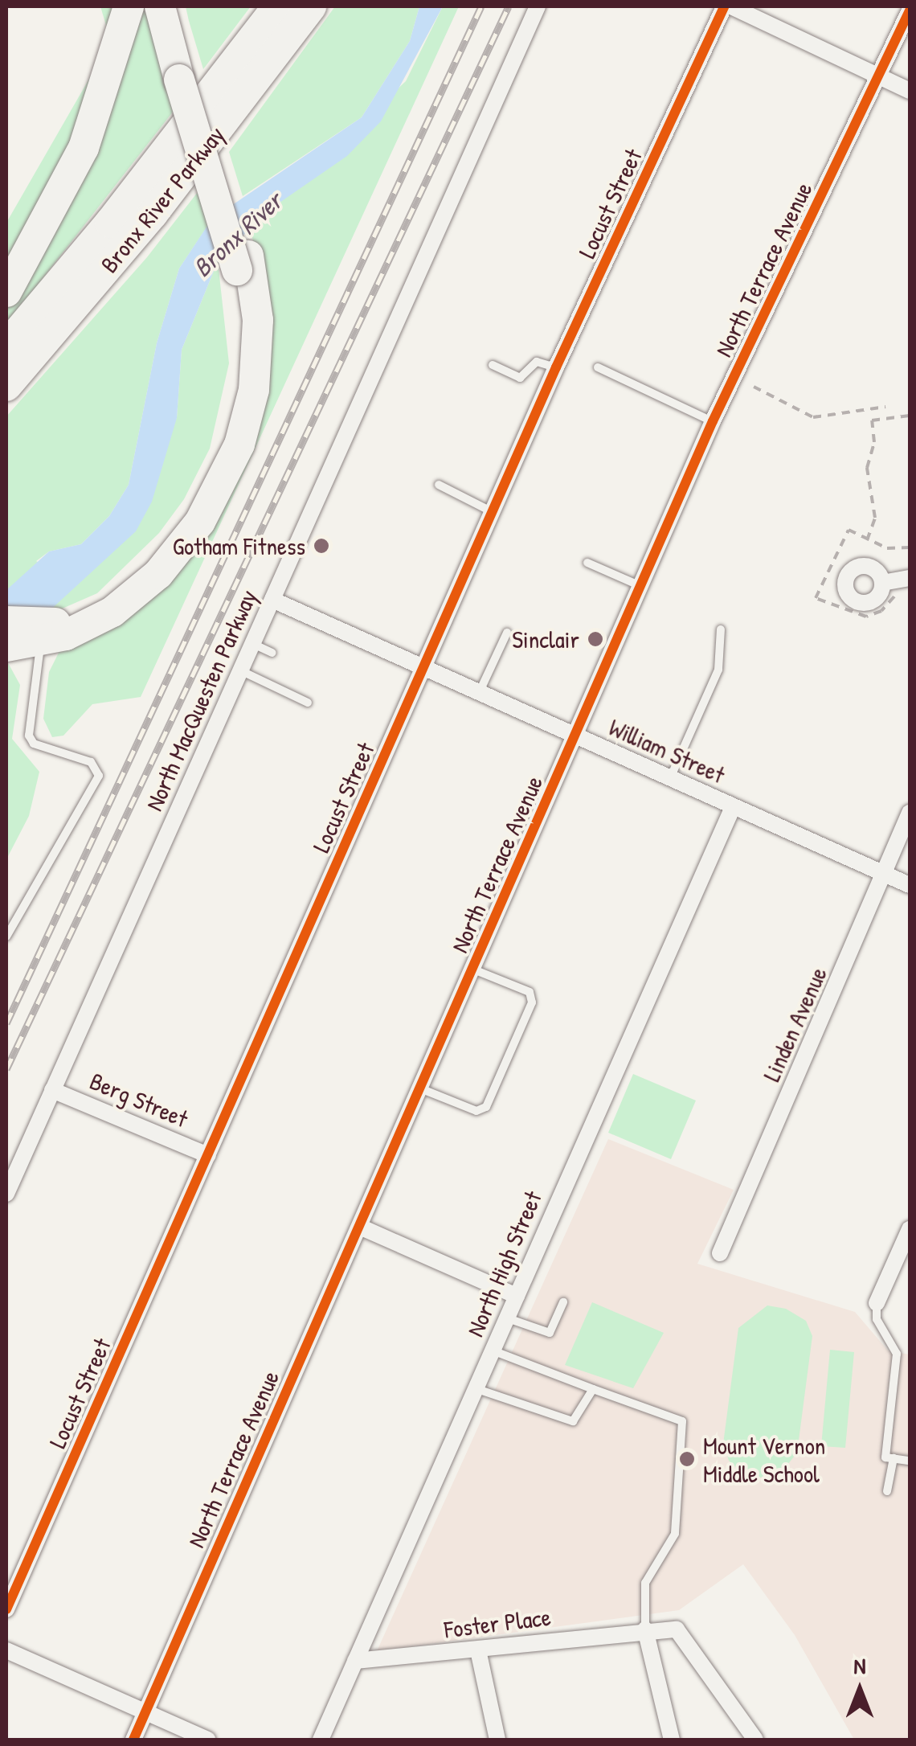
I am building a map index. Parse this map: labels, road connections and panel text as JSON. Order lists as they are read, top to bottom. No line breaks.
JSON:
{"streets":{"highway":["Bronx River Parkway"],"street":["Locust Street","North Terrace Avenue","North MacQuesten Parkway","William Street","Linden Avenue","Berg Street","North High Street","Foster Place"]},"crossings":[["Locust Street","William Street"],["Locust Street","Berg Street"],["North Terrace Avenue","William Street"],["North MacQuesten Parkway","William Street"],["North MacQuesten Parkway","Berg Street"],["William Street","Linden Avenue"],["William Street","North High Street"],["North High Street","Foster Place"]],"water":["Bronx River"],"places":["Gotham Fitness","Sinclair","Mount Vernon Middle School"],"north":"top"}
